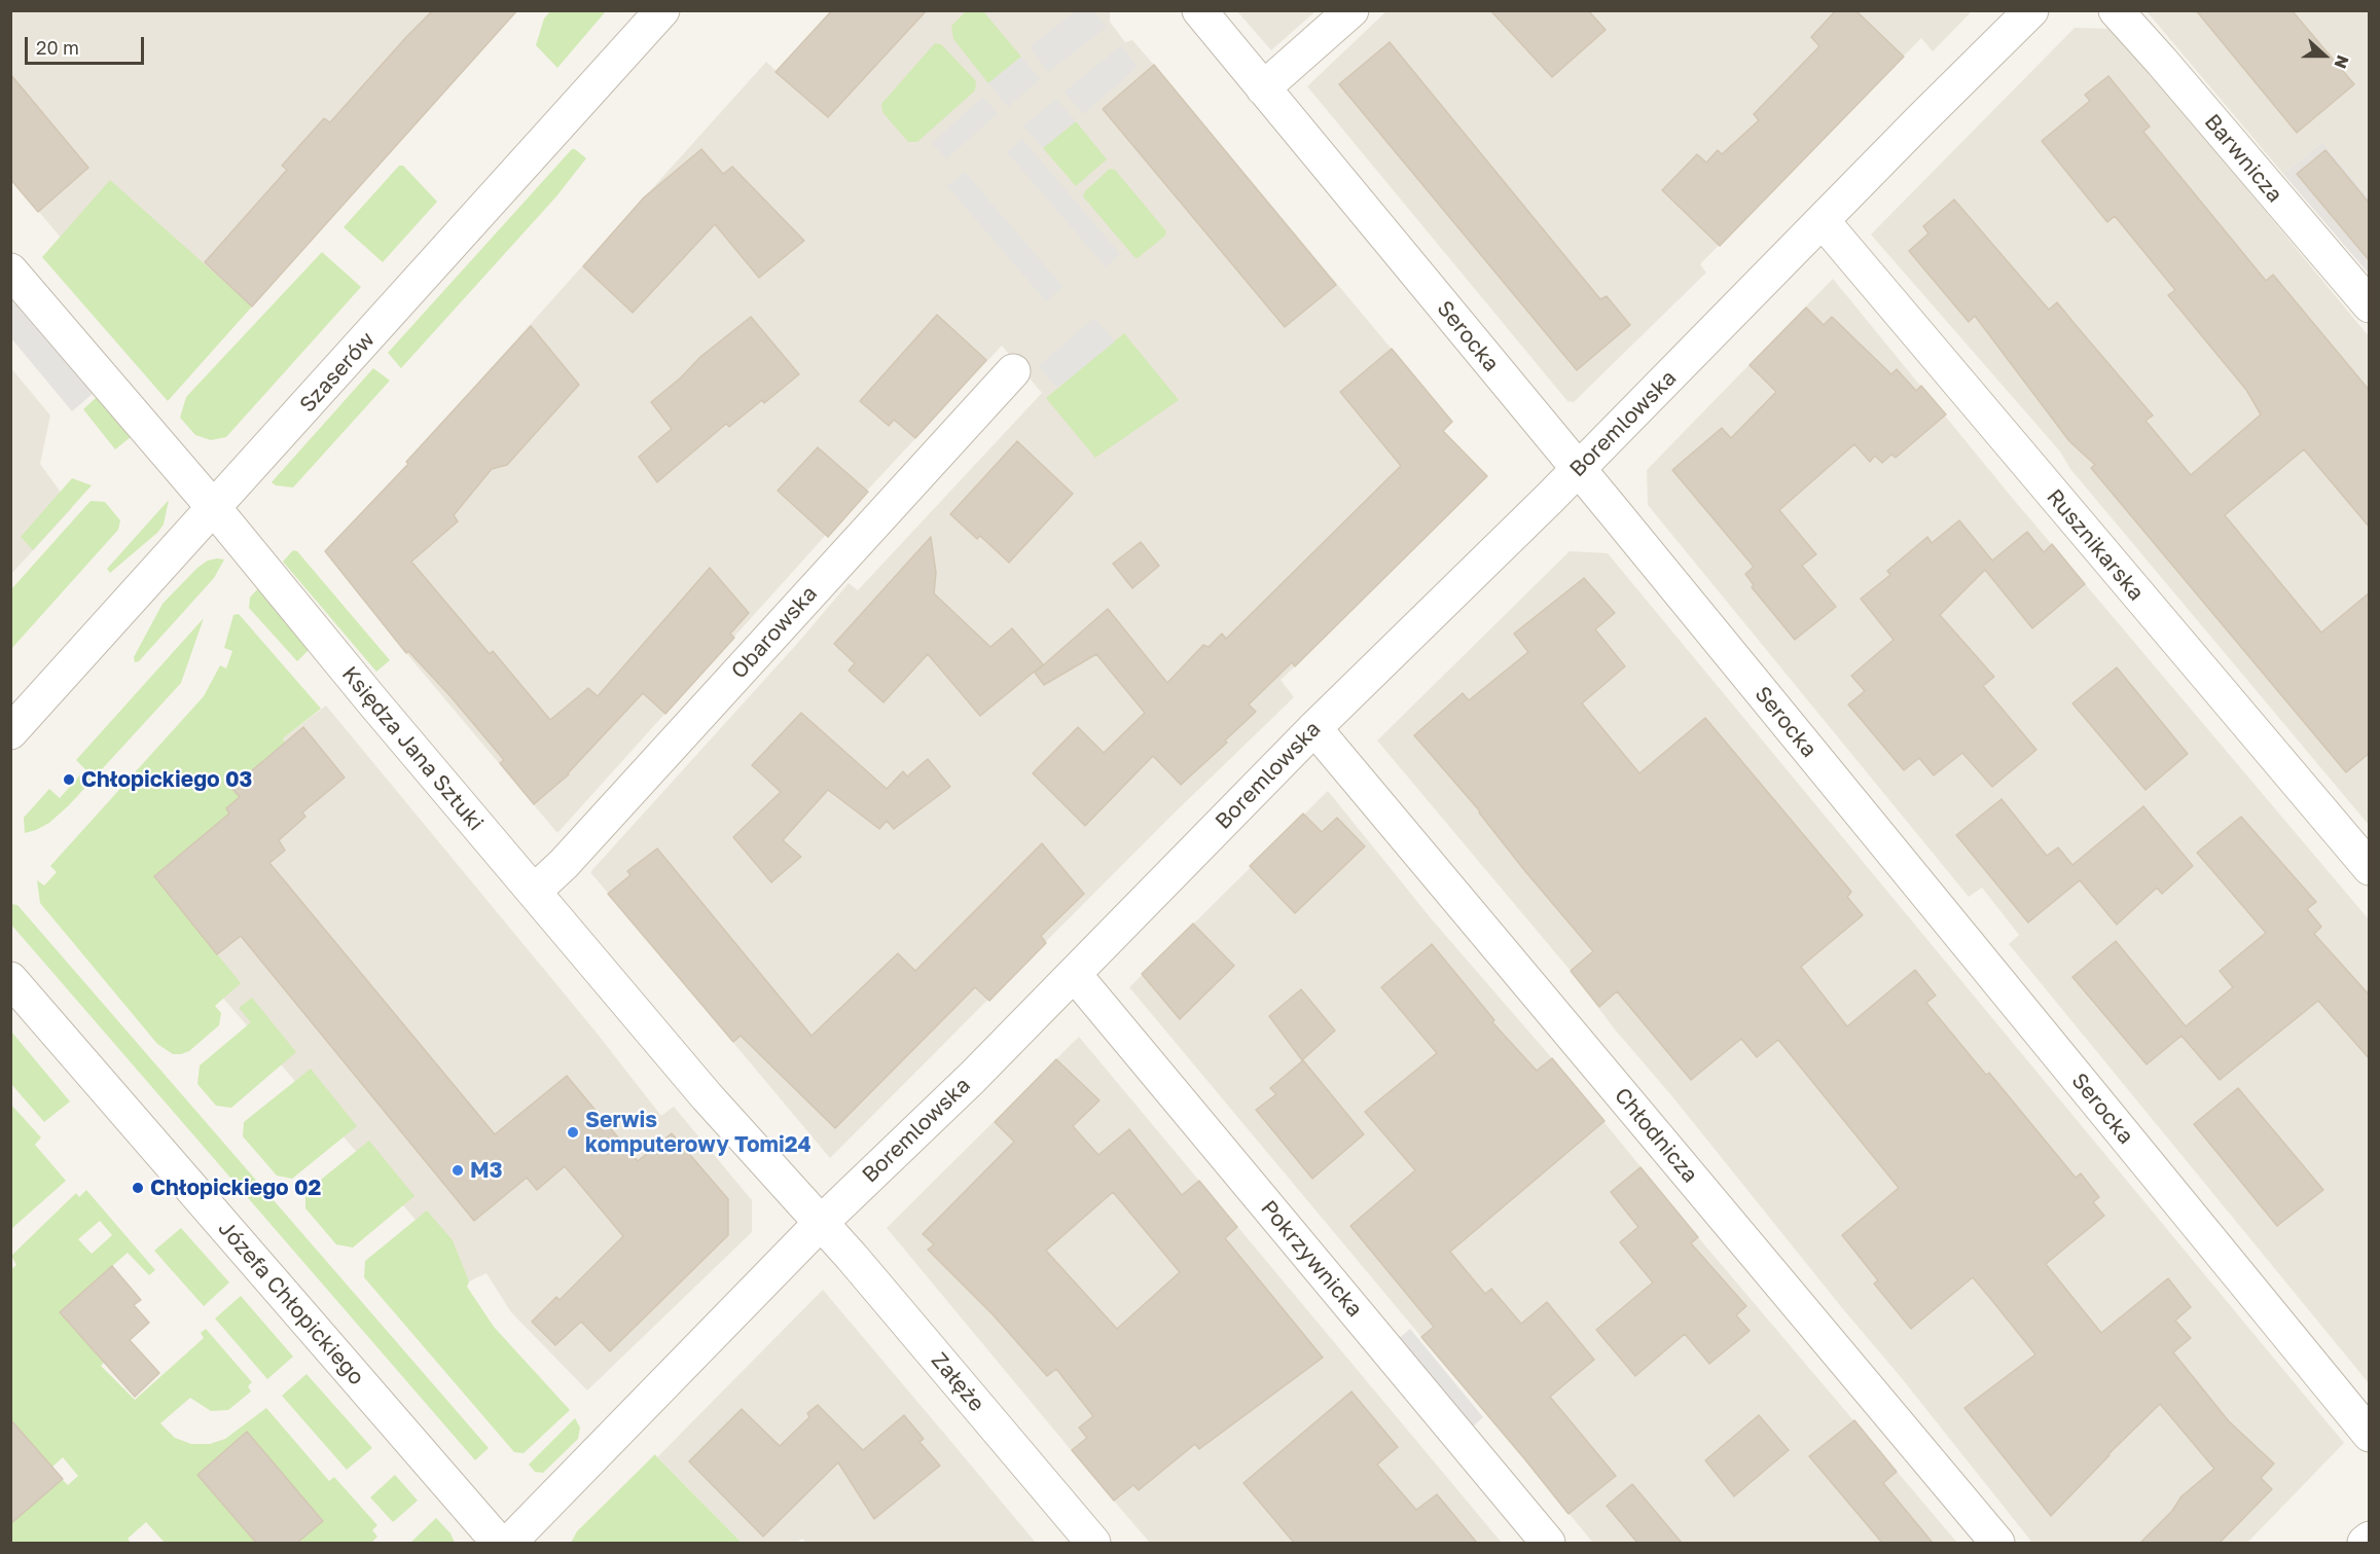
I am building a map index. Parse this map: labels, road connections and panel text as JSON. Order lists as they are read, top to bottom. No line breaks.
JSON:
{"streets":{"street":["Barwnicza","Serocka","Szaserów","Boremlowska","Rusznikarska","Obarowska","Księdza Jana Sztuki","Chłodnicza","Pokrzywnicka","Józefa Chłopickiego","Załęże"]},"crossings":[["Serocka","Boremlowska"],["Szaserów","Księdza Jana Sztuki"],["Boremlowska","Rusznikarska"],["Boremlowska","Księdza Jana Sztuki"],["Boremlowska","Chłodnicza"],["Boremlowska","Pokrzywnicka"],["Boremlowska","Załęże"],["Obarowska","Księdza Jana Sztuki"],["Księdza Jana Sztuki","Załęże"]],"places":["Chłopickiego 03","Serwis komputerowy Tomi24","M3","Chłopickiego 02"],"scale_bar":"20 m","north":"right"}
